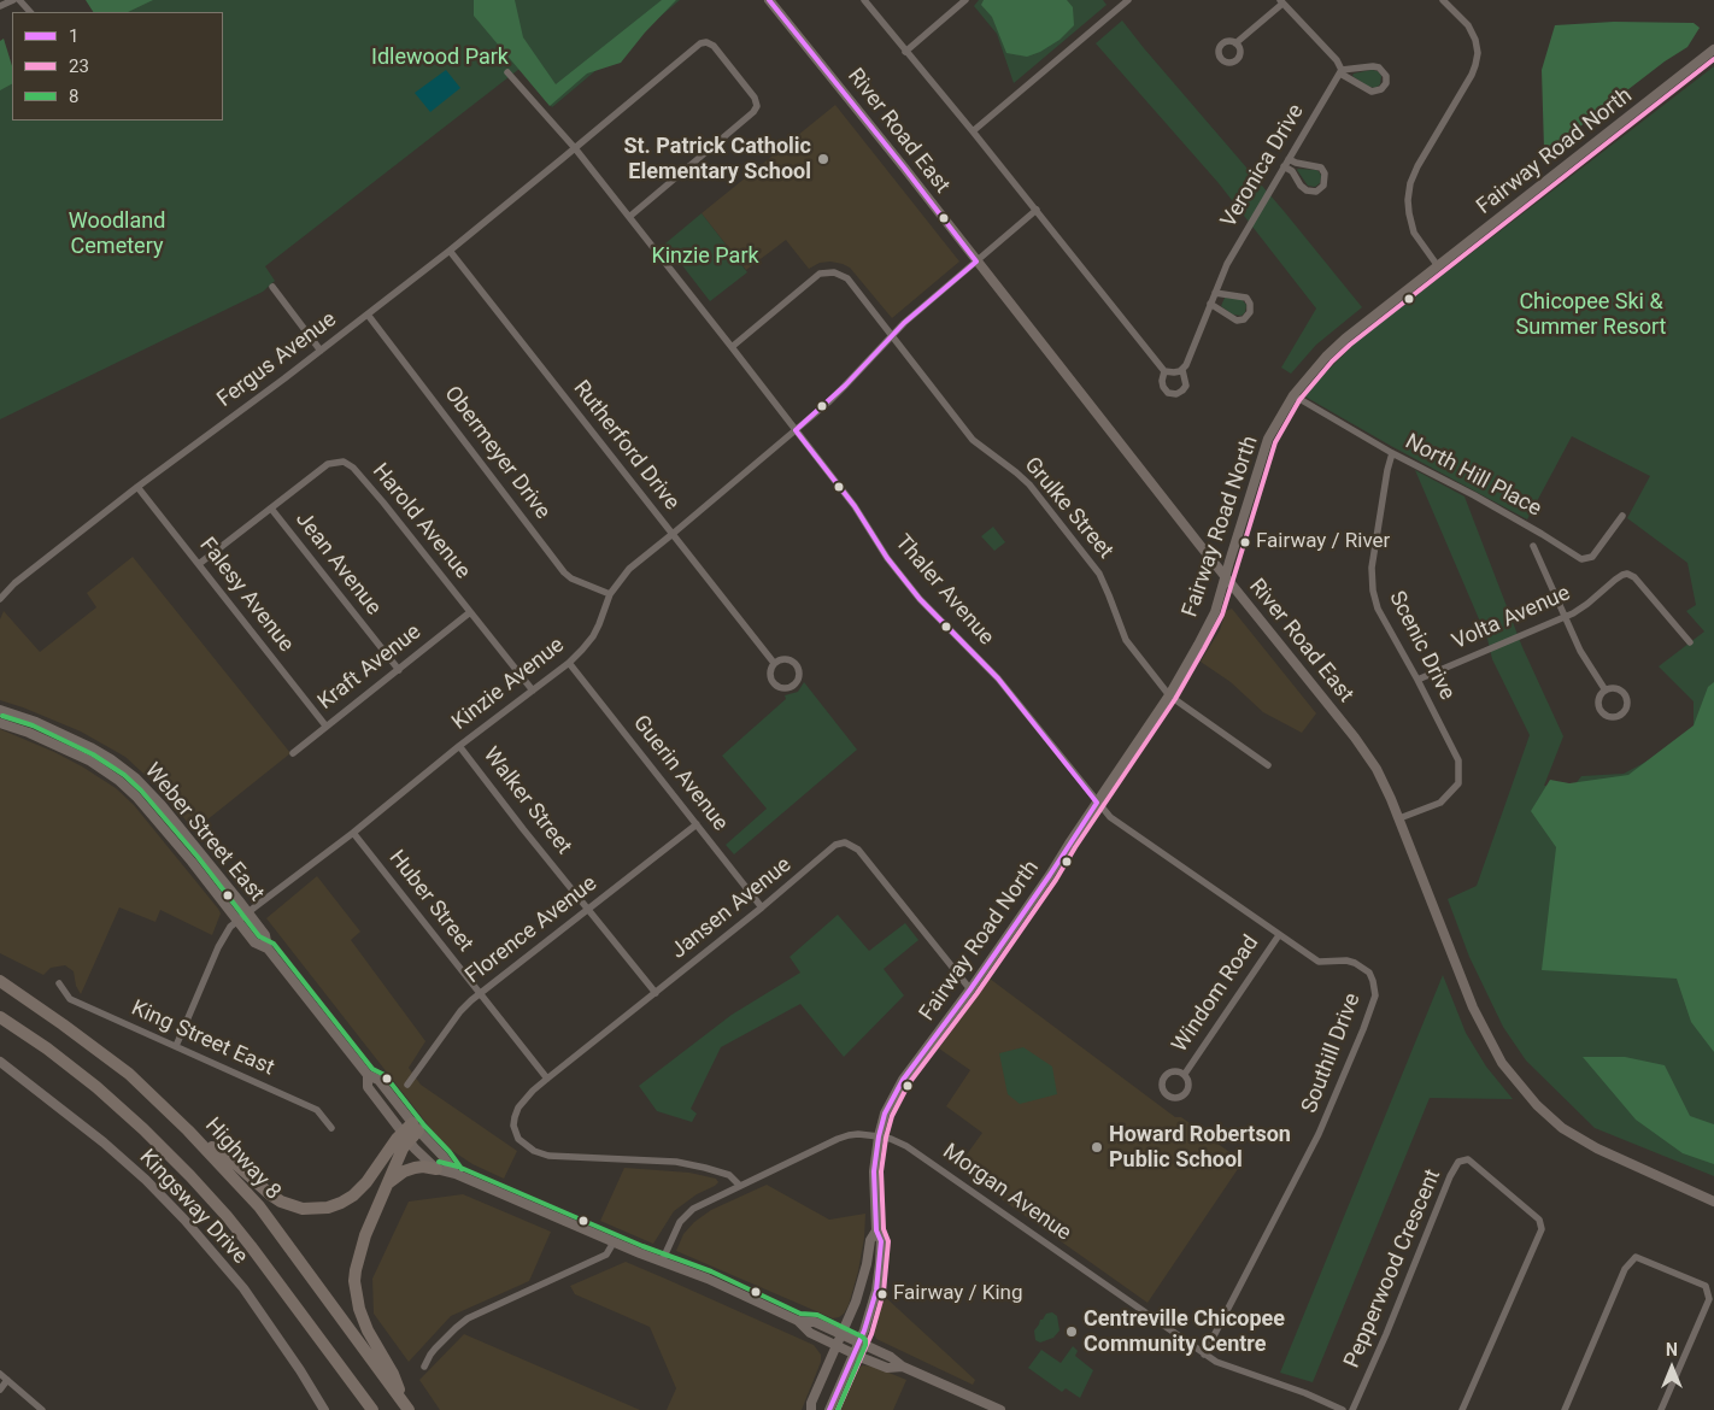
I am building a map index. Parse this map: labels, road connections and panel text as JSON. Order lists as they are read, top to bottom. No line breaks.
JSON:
{"streets":{"highway":["Highway 8"],"main road":["River Road East","Fairway Road North","Weber Street East","Kingsway Drive"],"street":["Veronica Drive","Fergus Avenue","Rutherford Drive","Obermeyer Drive","North Hill Place","Grulke Street","Harold Avenue","Jean Avenue","Thaler Avenue","Falesy Avenue","Volta Avenue","Scenic Drive","Kraft Avenue","Kinzie Avenue","Guerin Avenue","Walker Street","Huber Street","Jansen Avenue","Florence Avenue","Windom Road","King Street East","Southill Drive","Morgan Avenue","Pepperwood Crescent"]},"crossings":[["River Road East","Fairway Road North"],["River Road East","Scenic Drive"],["River Road East","Kinzie Avenue"],["Fairway Road North","North Hill Place"],["Fairway Road North","Grulke Street"],["Fairway Road North","Thaler Avenue"],["Fairway Road North","Jansen Avenue"],["Fairway Road North","Morgan Avenue"],["Veronica Drive","Kinzie Avenue"],["Fergus Avenue","Rutherford Drive"],["Fergus Avenue","Obermeyer Drive"],["Fergus Avenue","Thaler Avenue"],["Fergus Avenue","Falesy Avenue"],["Rutherford Drive","Kinzie Avenue"],["Obermeyer Drive","Kinzie Avenue"],["North Hill Place","Scenic Drive"],["Grulke Street","Thaler Avenue"],["Grulke Street","Kinzie Avenue"],["Harold Avenue","Jean Avenue"],["Harold Avenue","Falesy Avenue"],["Harold Avenue","Kraft Avenue"],["Harold Avenue","Kinzie Avenue"],["Jean Avenue","Kraft Avenue"],["Thaler Avenue","Kinzie Avenue"],["Thaler Avenue","Windom Road"],["Thaler Avenue","Southill Drive"],["Falesy Avenue","Kraft Avenue"],["Volta Avenue","Scenic Drive"],["Kinzie Avenue","Guerin Avenue"],["Kinzie Avenue","Walker Street"],["Kinzie Avenue","Weber Street East"],["Kinzie Avenue","Huber Street"],["Kinzie Avenue","King Street East"],["Guerin Avenue","Jansen Avenue"],["Guerin Avenue","Florence Avenue"],["Walker Street","Jansen Avenue"],["Walker Street","Florence Avenue"],["Huber Street","Jansen Avenue"],["Huber Street","Florence Avenue"],["Jansen Avenue","Morgan Avenue"],["Southill Drive","Morgan Avenue"]],"parks":["Idlewood Park","Woodland Cemetery","Kinzie Park","Chicopee Ski & Summer Resort"],"places":["St. Patrick Catholic Elementary School","Fairway / River","Howard Robertson Public School","Fairway / King","Centreville Chicopee Community Centre"],"lines":["transit line 1","transit line 23","transit line 8"],"legend":["1","23","8"],"north":"top"}
